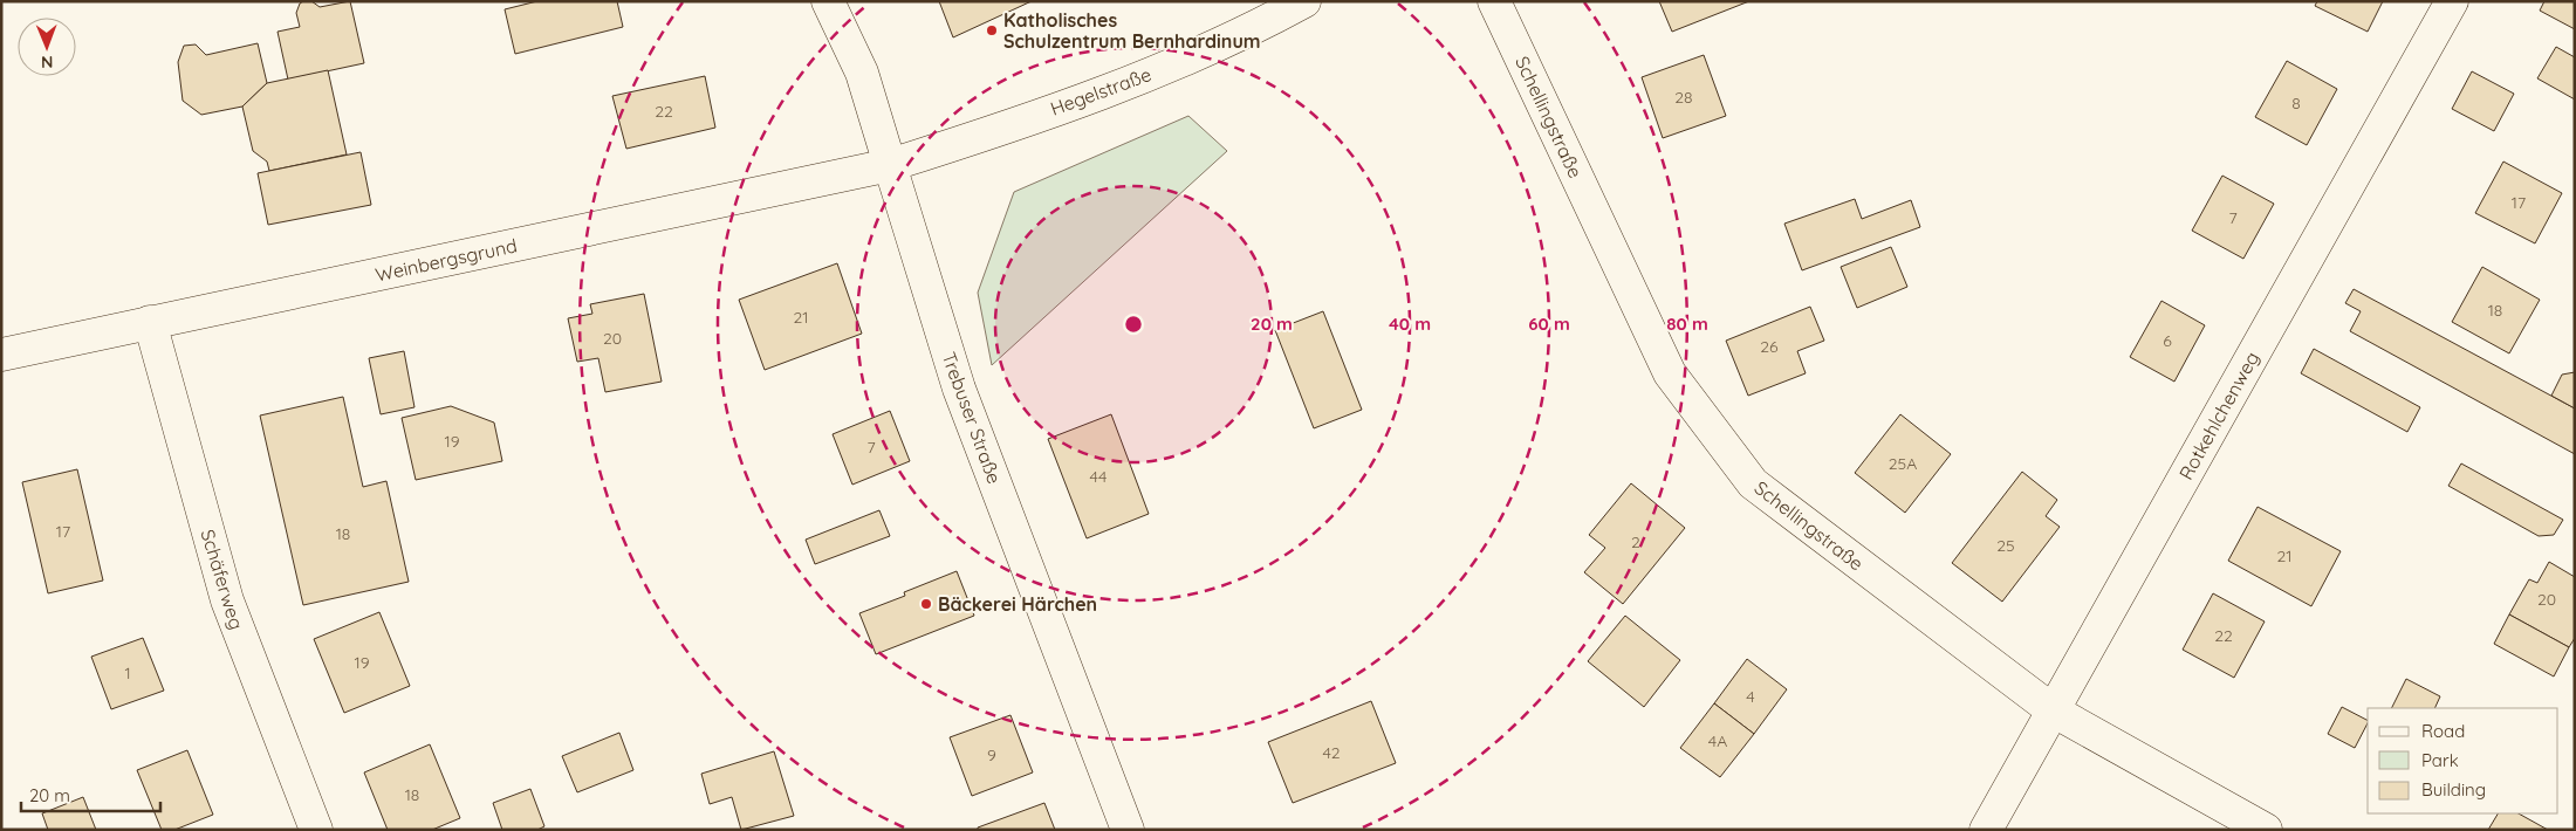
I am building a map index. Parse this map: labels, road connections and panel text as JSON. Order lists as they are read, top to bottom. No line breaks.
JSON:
{"streets":{"street":["Hegelstraße","Schellingstraße","Weinbergsgrund","Rotkehlchenweg","Trebuser Straße","Schäferweg"]},"crossings":[["Hegelstraße","Weinbergsgrund"],["Hegelstraße","Trebuser Straße"],["Schellingstraße","Rotkehlchenweg"],["Weinbergsgrund","Trebuser Straße"],["Weinbergsgrund","Schäferweg"]],"places":["Katholisches Schulzentrum Bernhardinum","Bäckerei Härchen"],"house_numbers":["28","8","22","17","7","18","21","20","6","26","19","7","25A","44","17","18","2","25","21","20","22","19","1","4","4A","42","9","18"],"legend":["Road","Park","Building"],"scale_bar":"20 m","north":"bottom","rings":["20 m","40 m","60 m","80 m"]}
